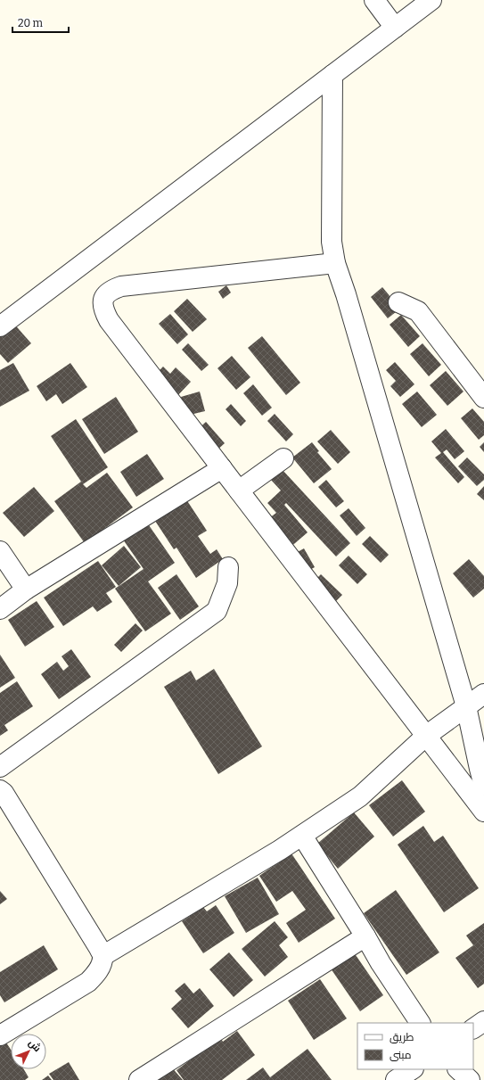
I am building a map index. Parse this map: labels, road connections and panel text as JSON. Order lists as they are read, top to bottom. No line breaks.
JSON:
{"legend":["طريق","مبنى"],"scale_bar":"20 m","north":"top right"}
